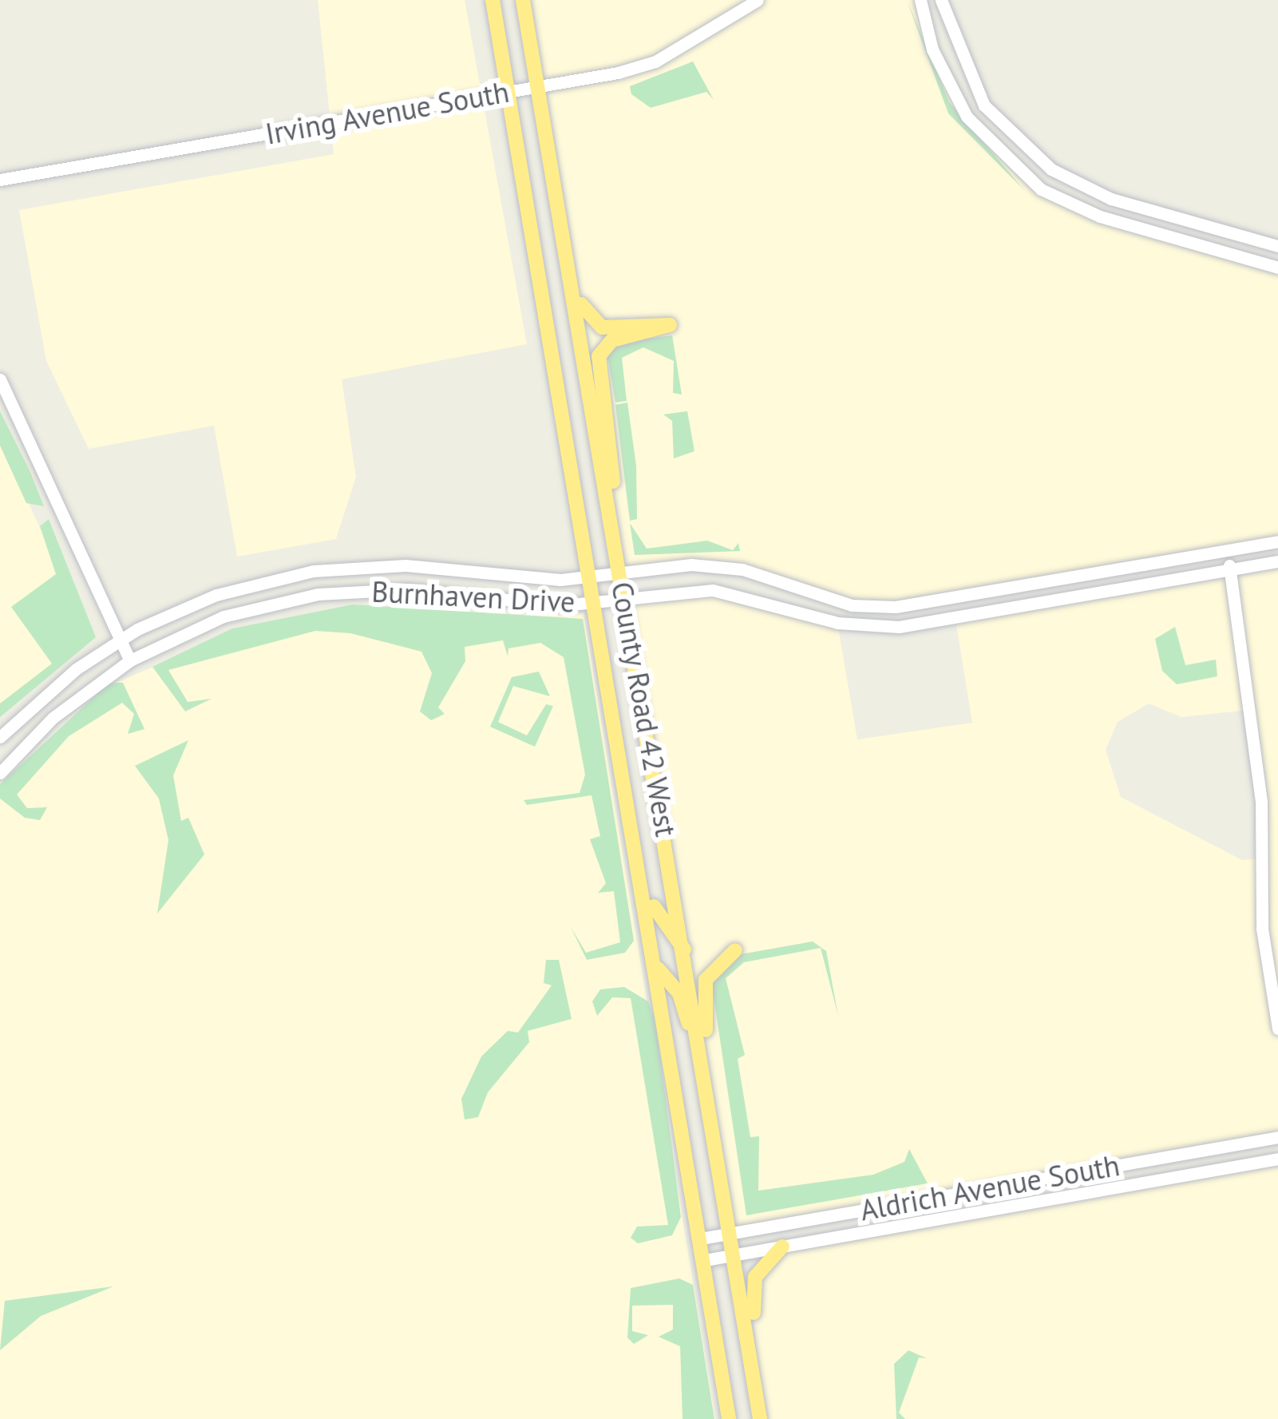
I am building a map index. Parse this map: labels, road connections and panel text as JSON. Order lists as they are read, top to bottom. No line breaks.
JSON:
{"streets":{"highway":["County Road 42 West"],"street":["Irving Avenue South","Burnhaven Drive","Aldrich Avenue South"]},"crossings":[["Irving Avenue South","County Road 42 West"],["Burnhaven Drive","County Road 42 West"],["County Road 42 West","Aldrich Avenue South"]]}
